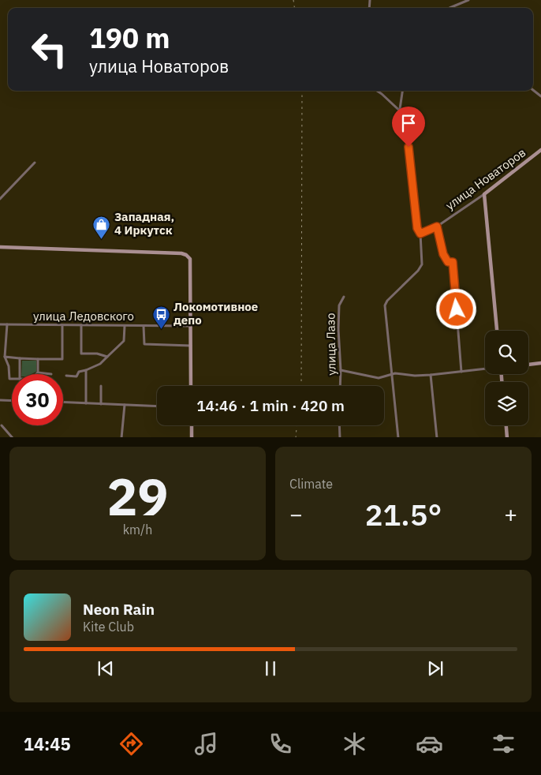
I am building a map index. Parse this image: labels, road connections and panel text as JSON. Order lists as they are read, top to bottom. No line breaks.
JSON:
{"streets":{"street":["улица Новаторов","улица Ледовского","улица Лазо"]},"places":{"shop":["Западная, 4 Иркутск"],"bus stop":["Локомотивное депо"]},"page":{"turn":["190 m","улица Новаторов"],"limit":"30","trip":"14:46 · 1 min · 420 m","tile":[["29","km/h"],"Climate"],"heat":["−","21.5°","+"],"song":["Neon Rain","Kite Club"],"tabs":"14:45"}}
